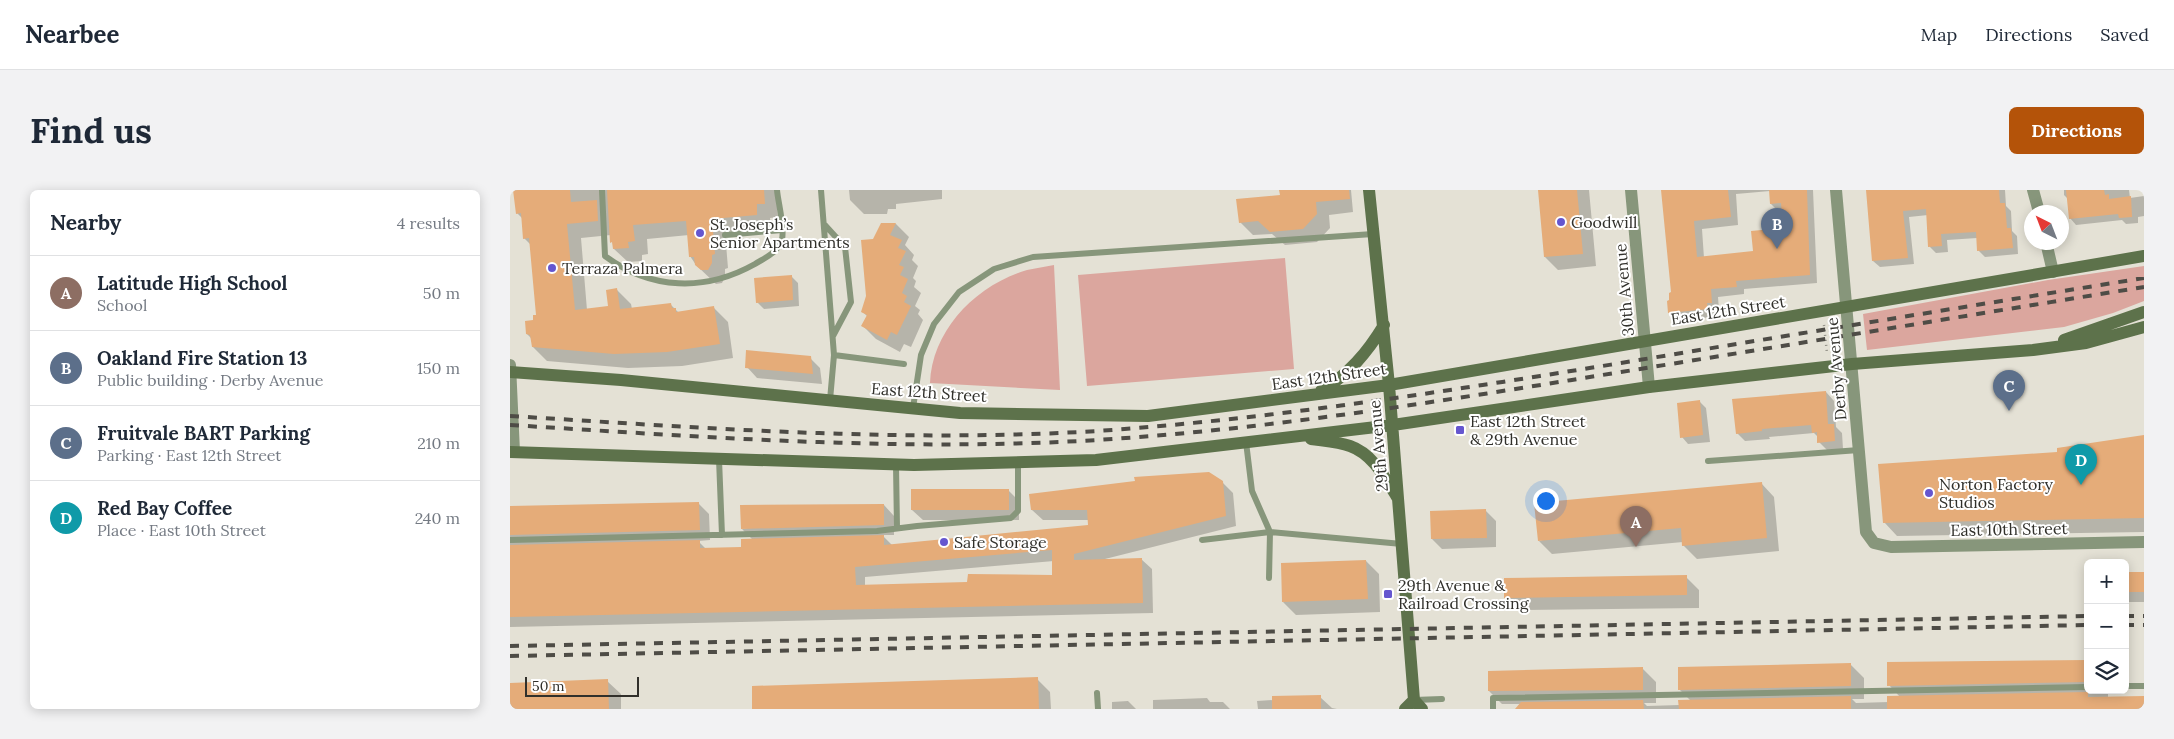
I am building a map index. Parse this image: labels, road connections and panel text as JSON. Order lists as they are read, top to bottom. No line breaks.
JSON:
{"streets":{"main road":["East 12th Street","29th Avenue"],"street":["30th Avenue","Derby Avenue","East 10th Street"]},"crossings":[["30th Avenue","East 12th Street"],["East 12th Street","Derby Avenue"],["East 12th Street","29th Avenue"],["Derby Avenue","East 10th Street"]],"places":{"other":["Goodwill","St. Joseph’s Senior Apartments","Terraza Palmera","Norton Factory Studios","Safe Storage"],"transit":["East 12th Street & 29th Avenue","29th Avenue & Railroad Crossing"]},"scale_bar":"50 m","north":"top left","page":{"header":"Nearbee","nav":["Map","Directions","Saved"],"buttons":"Directions","title":"Find us","heading":["Nearby","4 results"],"pins":["B","C","D","A"],"list":[{"mark":"A","name":"Latitude High School","note":"School","value":"50 m"},{"mark":"B","name":"Oakland Fire Station 13","note":"Public building · Derby Avenue","value":"150 m"},{"mark":"C","name":"Fruitvale BART Parking","note":"Parking · East 12th Street","value":"210 m"},{"mark":"D","name":"Red Bay Coffee","note":"Place · East 10th Street","value":"240 m"}],"map_buttons":["+","−"],"scale":"50 m"}}
